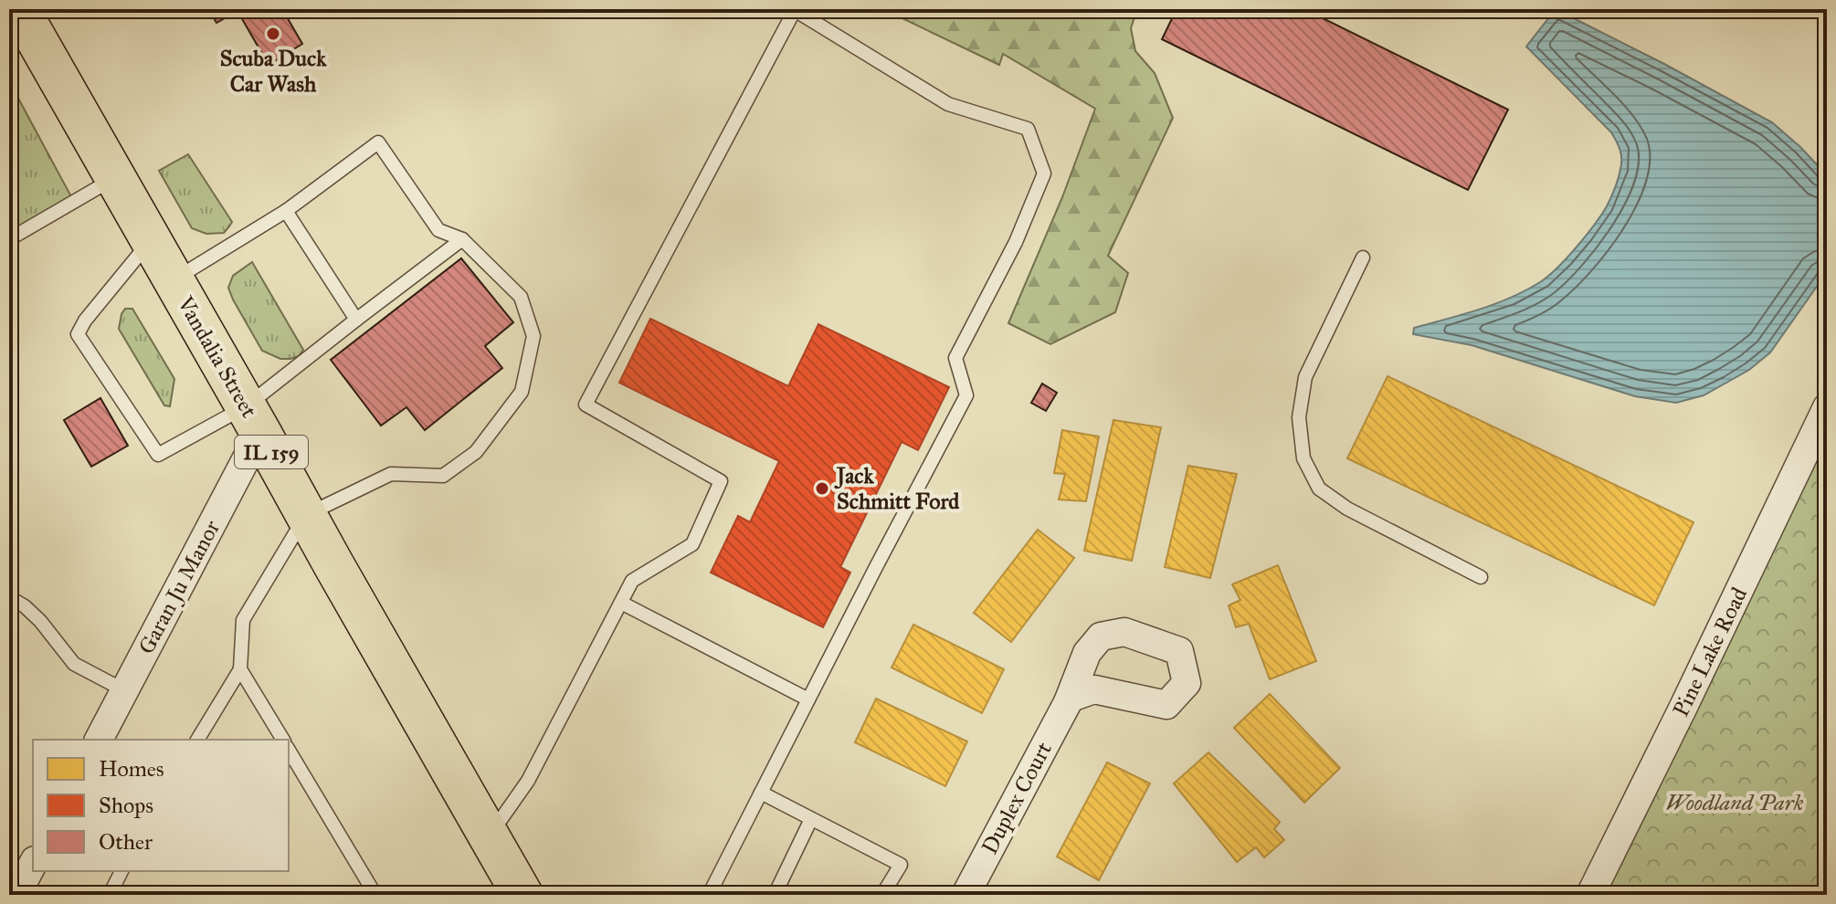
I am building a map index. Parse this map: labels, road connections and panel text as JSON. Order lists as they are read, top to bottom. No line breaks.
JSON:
{"streets":{"main road":["Vandalia Street","IL 159"],"street":["Garan Ju Manor","Pine Lake Road","Duplex Court"]},"crossings":[["Vandalia Street","Garan Ju Manor"]],"parks":["Woodland Park"],"places":["Scuba Duck Car Wash","Jack Schmitt Ford"],"legend":["Homes","Shops","Other"]}
